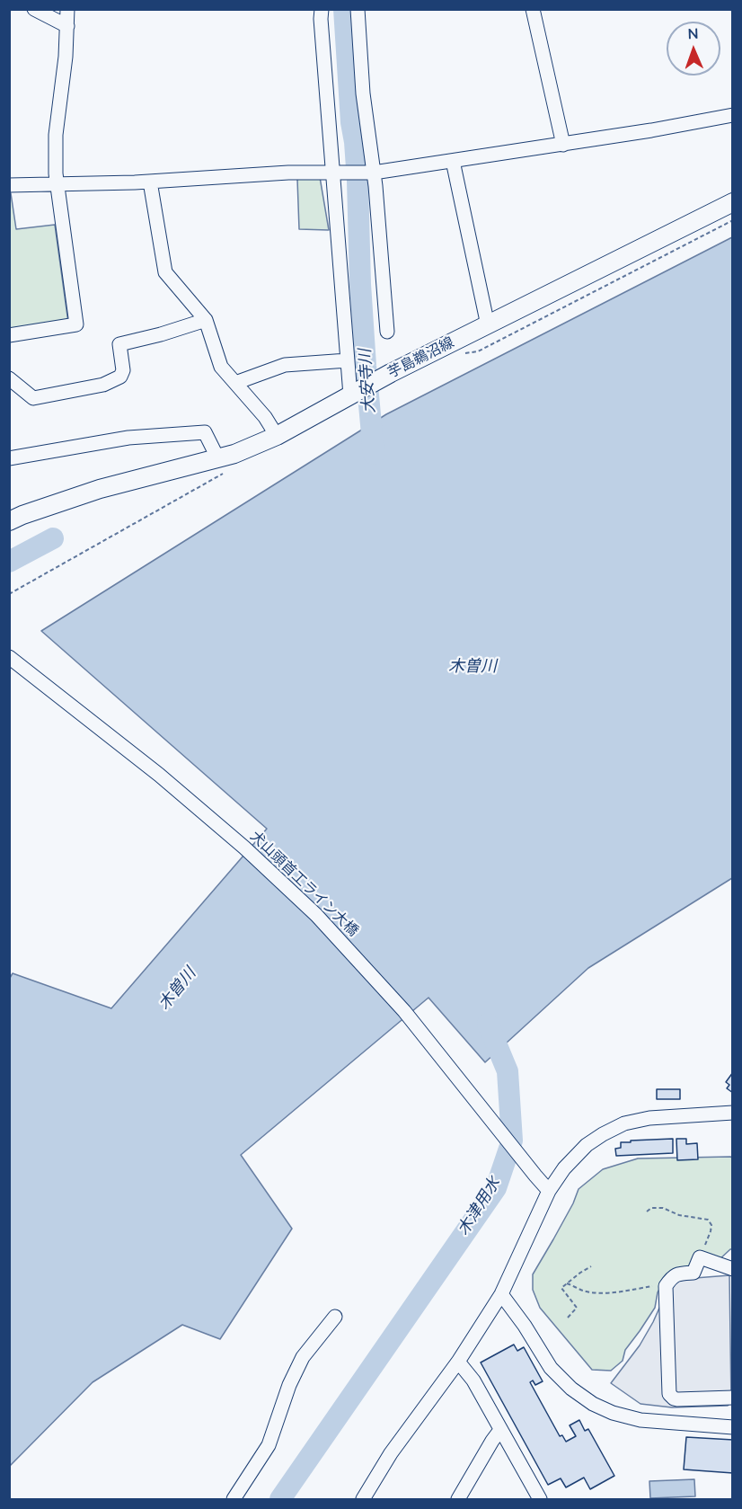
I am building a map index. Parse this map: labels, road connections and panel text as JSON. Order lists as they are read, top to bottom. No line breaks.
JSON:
{"streets":{"main road":["芋島鵜沼線"],"street":["犬山頭首工ライン大橋"]},"water":["大安寺川","木曽川","木津用水"],"north":"top"}
